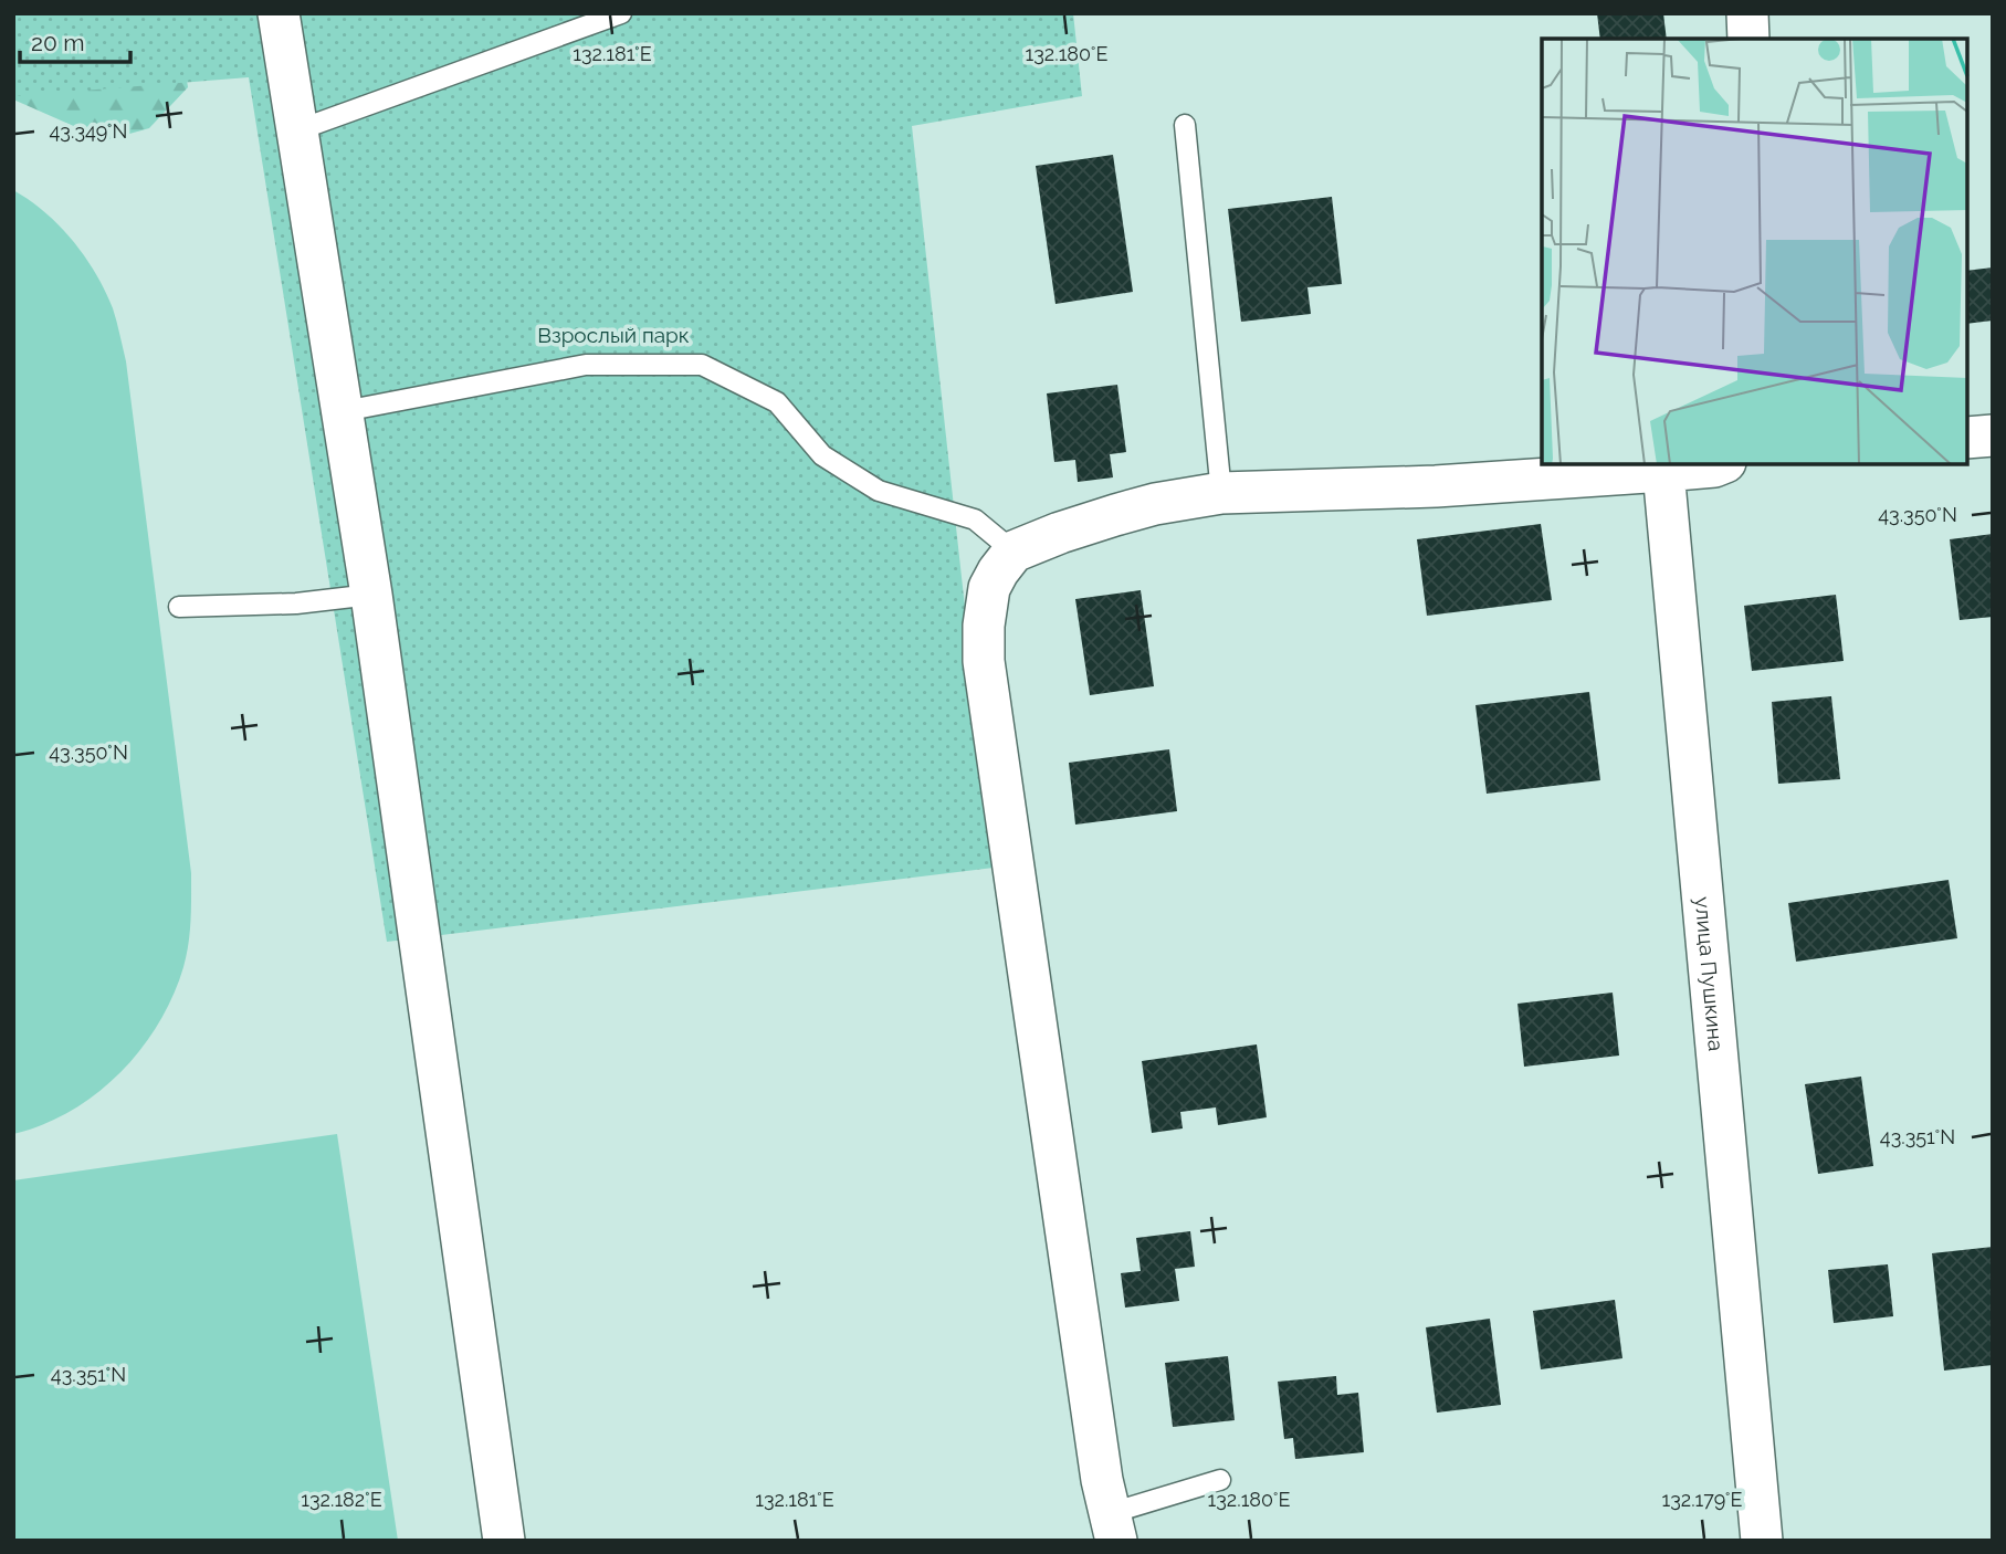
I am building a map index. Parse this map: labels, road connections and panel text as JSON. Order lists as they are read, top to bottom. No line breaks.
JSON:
{"streets":{"street":["улица Пушкина"]},"parks":["Взрослый парк"],"scale_bar":"20 m","coordinates":["132.181°E","132.180°E","43.349°N","43.350°N","43.351°N","132.182°E","132.179°E"]}
